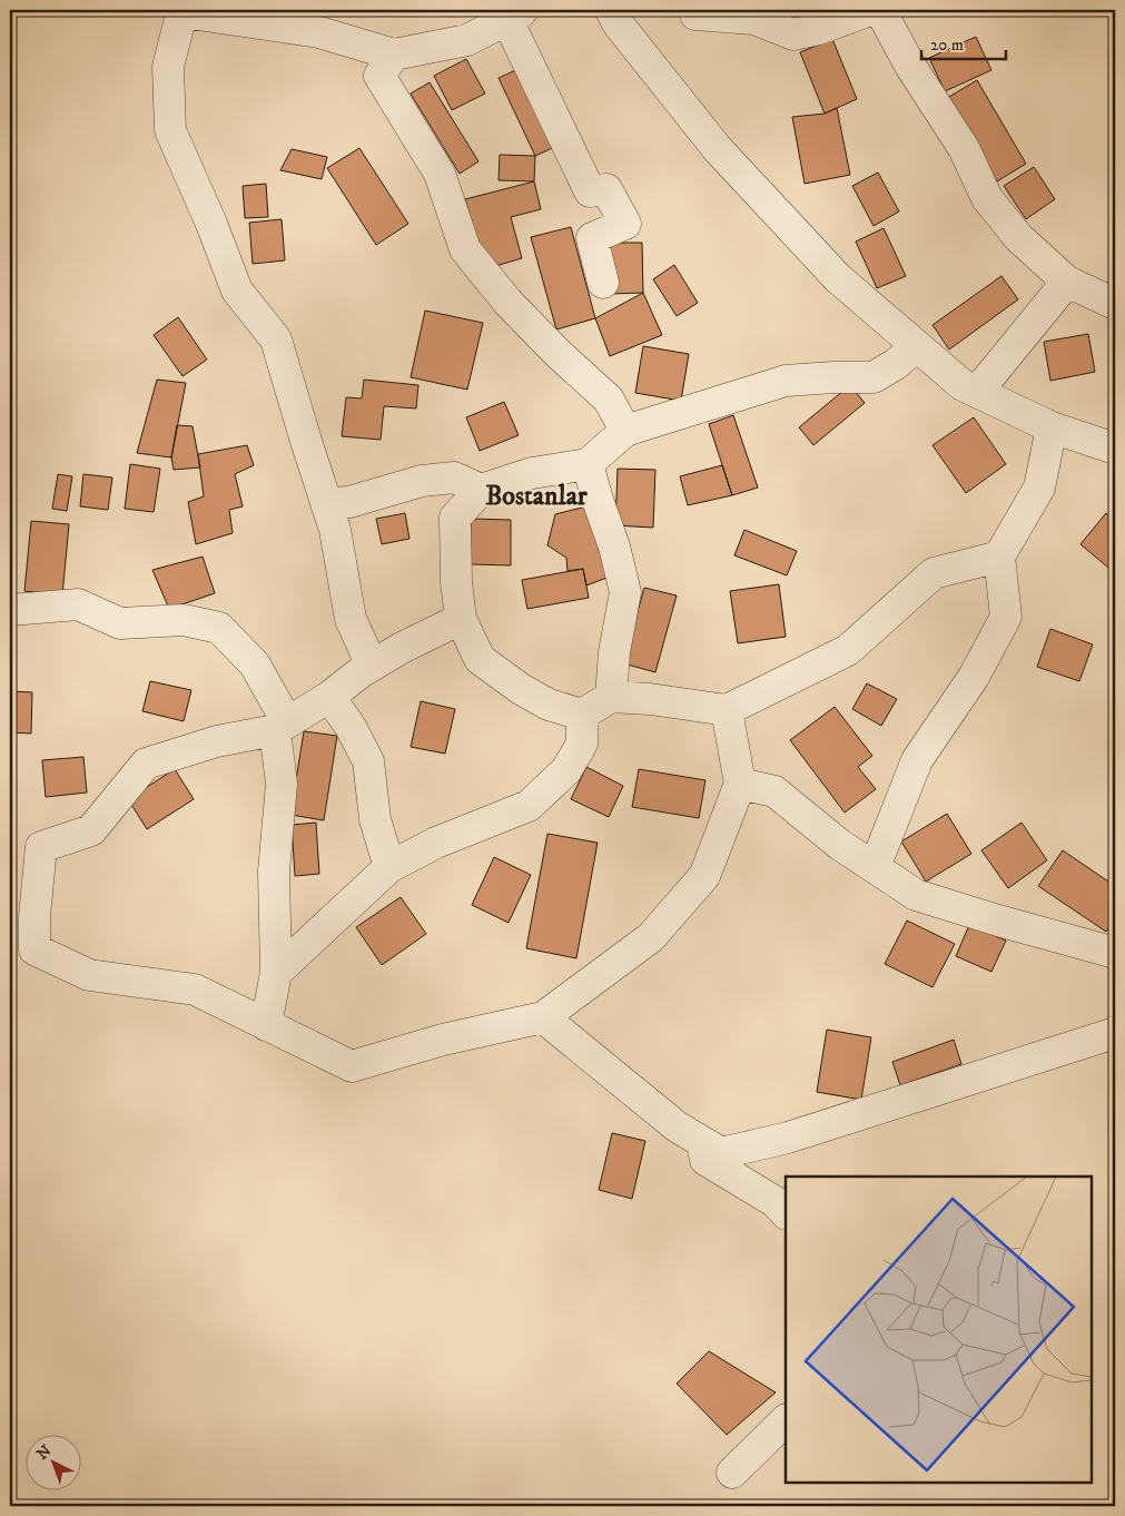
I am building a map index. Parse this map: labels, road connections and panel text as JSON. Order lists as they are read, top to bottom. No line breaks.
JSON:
{"districts":["Bostanlar"],"scale_bar":"20 m","north":"top left"}
